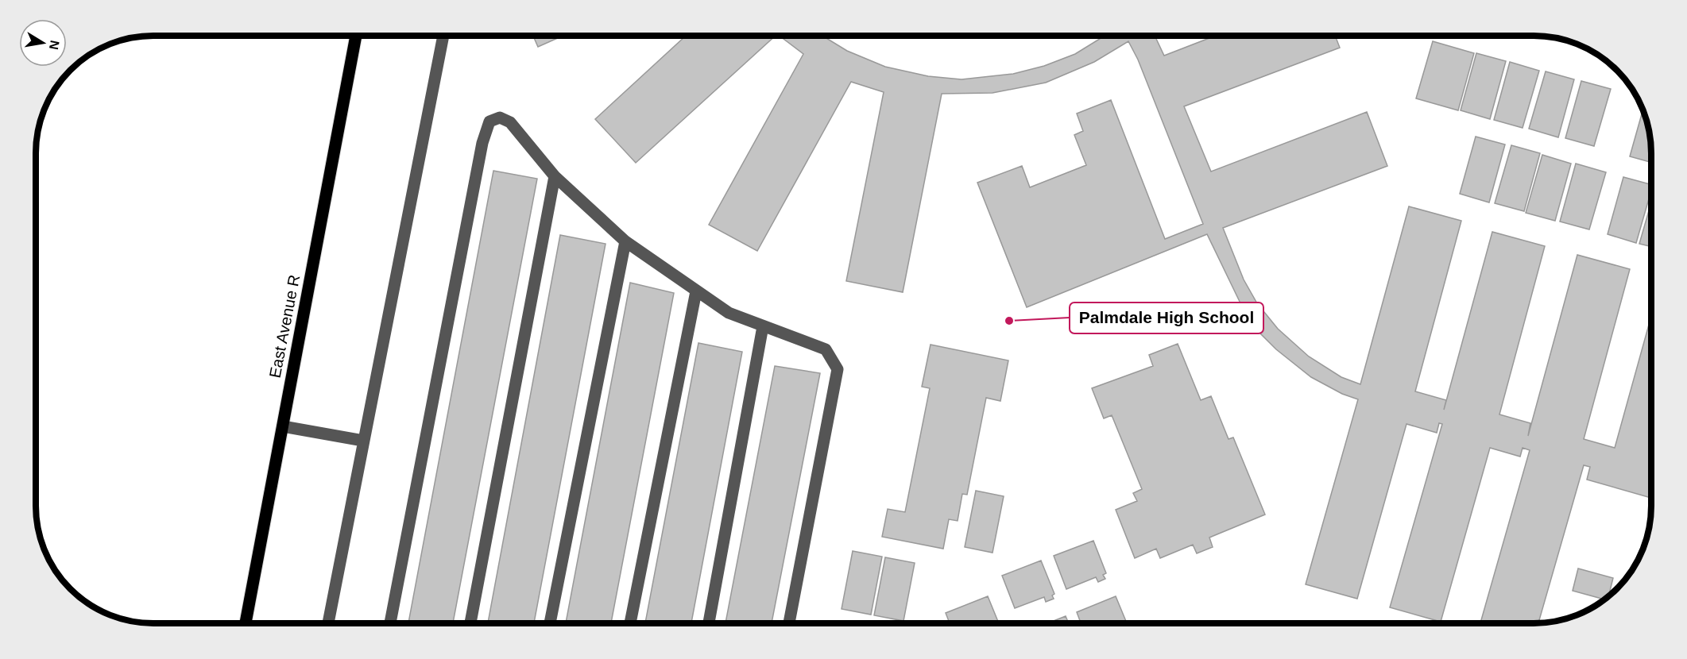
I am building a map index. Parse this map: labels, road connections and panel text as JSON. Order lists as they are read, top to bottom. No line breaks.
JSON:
{"streets":{"main road":["East Avenue R"]},"places":["Palmdale High School"],"north":"right"}
